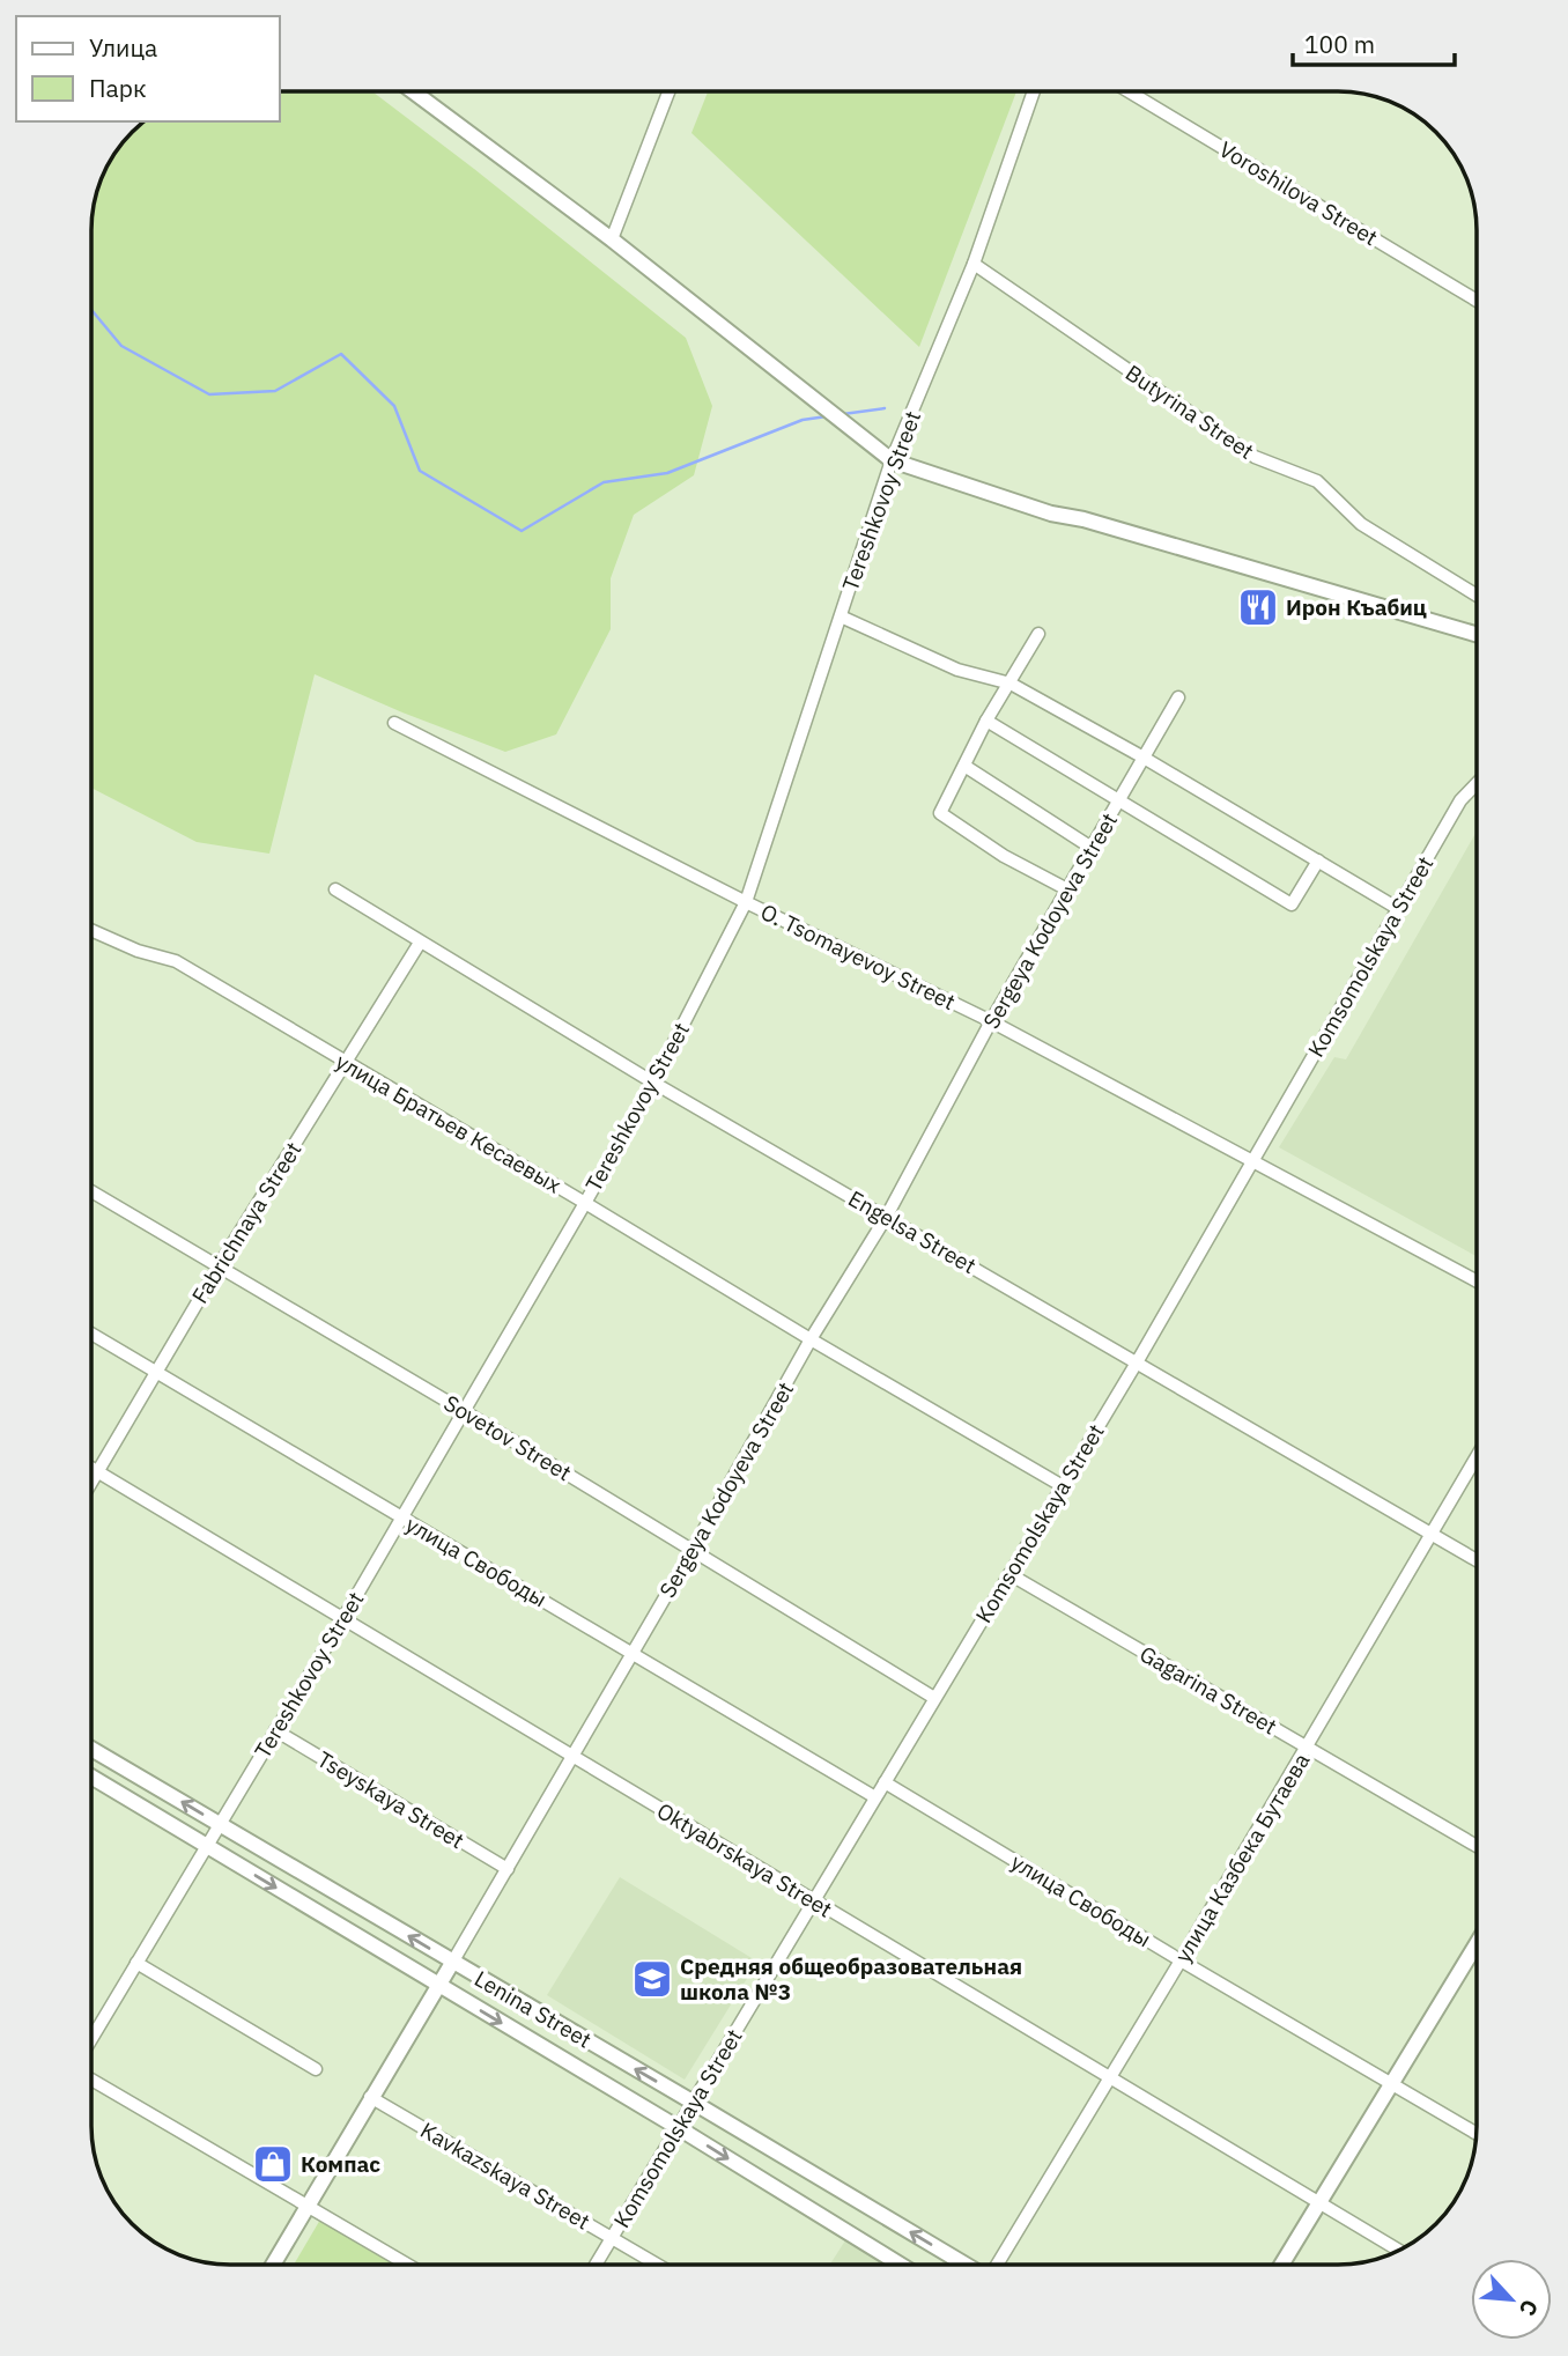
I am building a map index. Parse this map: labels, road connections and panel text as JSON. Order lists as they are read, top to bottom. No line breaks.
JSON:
{"streets":{"street":["Voroshilova Street","Butyrina Street","Tereshkovoy Street","Sergeya Kodoyeva Street","O. Tsomayevoy Street","Komsomolskaya Street","улица Братьев Кесаевых","Fabrichnaya Street","Engelsa Street","Sovetov Street","улица Свободы","Gagarina Street","Tseyskaya Street","улица Казбека Бутаева","Oktyabrskaya Street","Lenina Street","Kavkazskaya Street"]},"crossings":[["Butyrina Street","Tereshkovoy Street"],["Tereshkovoy Street","O. Tsomayevoy Street"],["Tereshkovoy Street","улица Братьев Кесаевых"],["Tereshkovoy Street","Engelsa Street"],["Tereshkovoy Street","Sovetov Street"],["Tereshkovoy Street","улица Свободы"],["Tereshkovoy Street","Tseyskaya Street"],["Tereshkovoy Street","Oktyabrskaya Street"],["Tereshkovoy Street","Lenina Street"],["Sergeya Kodoyeva Street","O. Tsomayevoy Street"],["Sergeya Kodoyeva Street","улица Братьев Кесаевых"],["Sergeya Kodoyeva Street","Engelsa Street"],["Sergeya Kodoyeva Street","Sovetov Street"],["Sergeya Kodoyeva Street","улица Свободы"],["Sergeya Kodoyeva Street","Tseyskaya Street"],["Sergeya Kodoyeva Street","Oktyabrskaya Street"],["Sergeya Kodoyeva Street","Lenina Street"],["Sergeya Kodoyeva Street","Kavkazskaya Street"],["O. Tsomayevoy Street","Komsomolskaya Street"],["Komsomolskaya Street","улица Братьев Кесаевых"],["Komsomolskaya Street","Engelsa Street"],["Komsomolskaya Street","Sovetov Street"],["Komsomolskaya Street","улица Свободы"],["Komsomolskaya Street","Gagarina Street"],["Komsomolskaya Street","Oktyabrskaya Street"],["Komsomolskaya Street","Lenina Street"],["Komsomolskaya Street","Kavkazskaya Street"],["улица Братьев Кесаевых","Fabrichnaya Street"],["Fabrichnaya Street","Engelsa Street"],["Fabrichnaya Street","Sovetov Street"],["Fabrichnaya Street","улица Свободы"],["Fabrichnaya Street","Oktyabrskaya Street"],["Engelsa Street","улица Казбека Бутаева"],["улица Свободы","улица Казбека Бутаева"],["Gagarina Street","улица Казбека Бутаева"],["улица Казбека Бутаева","Oktyabrskaya Street"]],"places":{"restaurant":["Ирон Къабиц"],"school or university":["Средняя общеобразовательная школа №3"],"shop":["Компас"]},"legend":["Улица","Парк"],"scale_bar":"100 m","north":"bottom right"}
